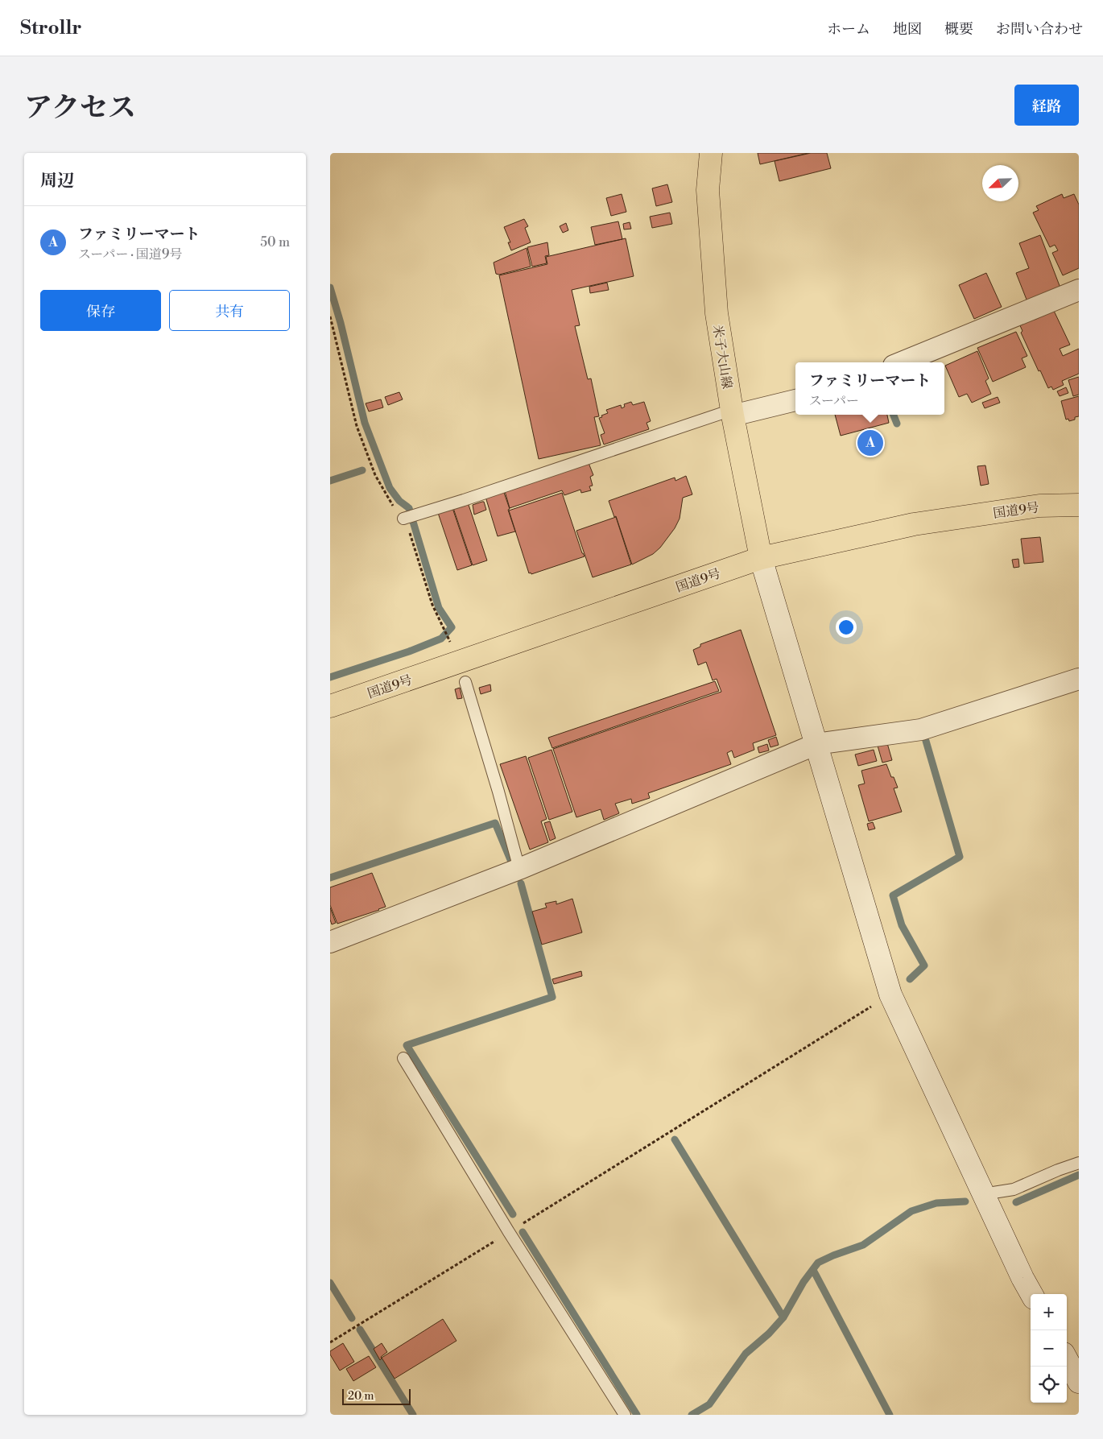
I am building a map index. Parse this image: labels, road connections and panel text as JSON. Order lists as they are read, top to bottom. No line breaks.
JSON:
{"streets":{"main road":["米子大山線","国道9号"]},"crossings":[["米子大山線","国道9号"]],"scale_bar":"20 m","north":"bottom left","page":{"header":"Strollr","nav":["ホーム","地図","概要","お問い合わせ"],"title":"アクセス","buttons":["経路",["保存","共有"]],"heading":"周辺","list":[{"mark":"A","name":"ファミリーマート","note":"スーパー · 国道9号","value":"50 m"}],"popup":["ファミリーマート","スーパー"],"pins":"A","map_buttons":["+","−"],"scale":"20 m"}}
